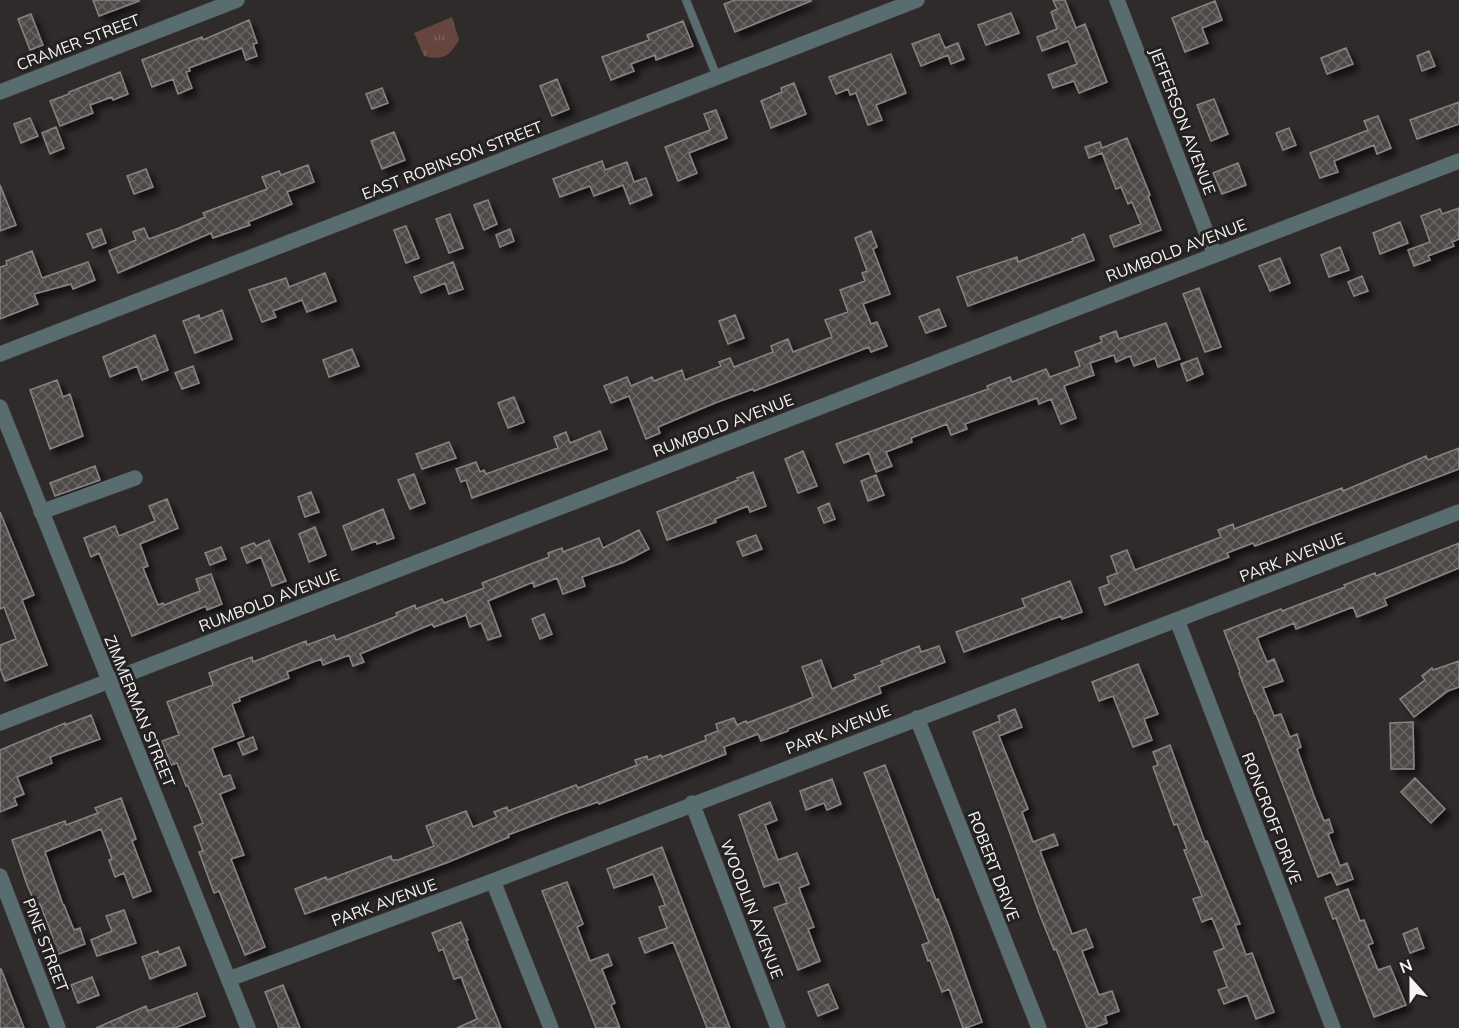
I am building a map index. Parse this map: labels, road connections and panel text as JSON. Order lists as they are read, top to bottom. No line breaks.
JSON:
{"streets":{"street":["CRAMER STREET","JEFFERSON AVENUE","EAST ROBINSON STREET","RUMBOLD AVENUE","PARK AVENUE","ZIMMERMAN STREET","RONCROFF DRIVE","ROBERT DRIVE","WOODLIN AVENUE","PINE STREET"]},"crossings":[["JEFFERSON AVENUE","RUMBOLD AVENUE"],["RUMBOLD AVENUE","ZIMMERMAN STREET"],["PARK AVENUE","ZIMMERMAN STREET"],["PARK AVENUE","RONCROFF DRIVE"],["PARK AVENUE","ROBERT DRIVE"],["PARK AVENUE","WOODLIN AVENUE"]],"north":"top"}
